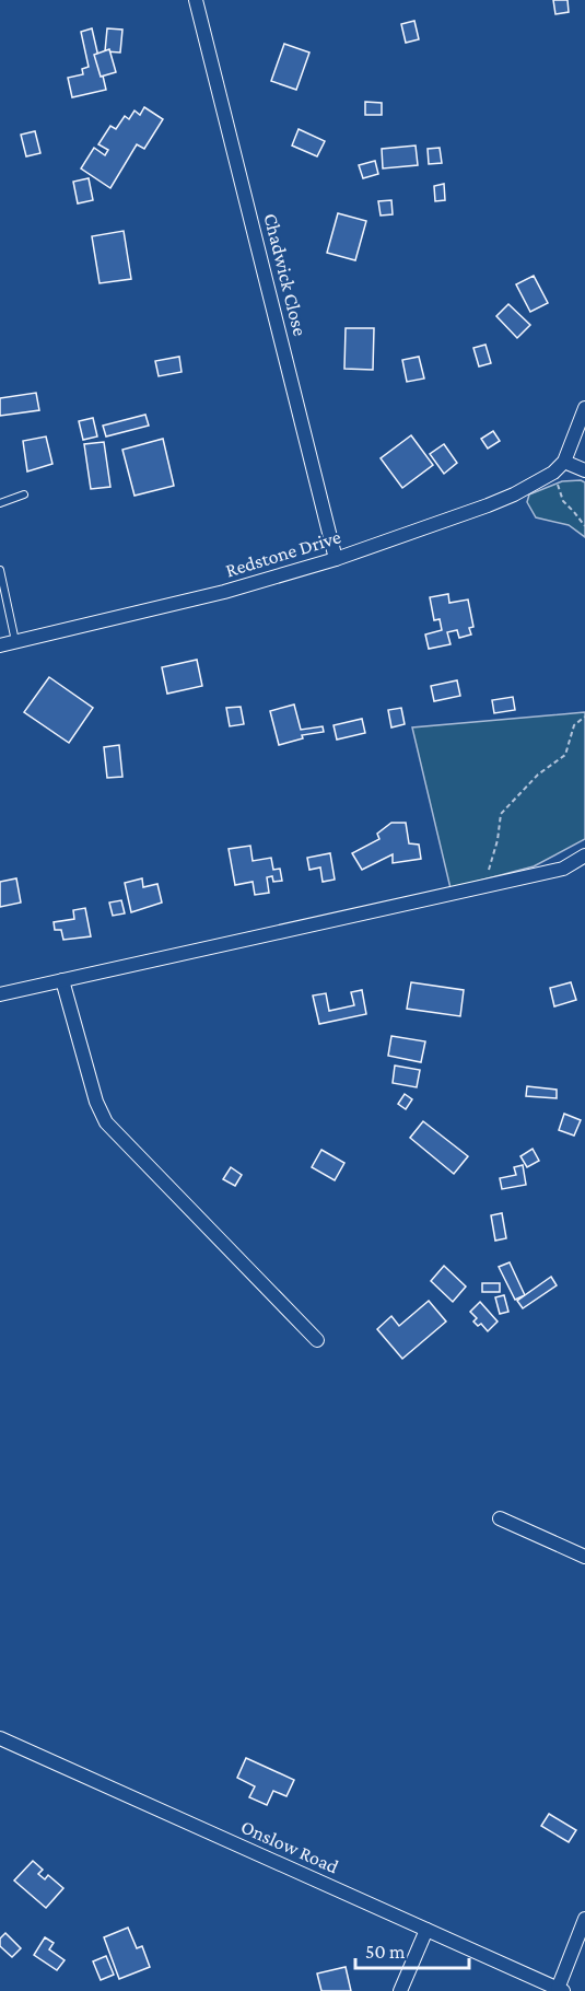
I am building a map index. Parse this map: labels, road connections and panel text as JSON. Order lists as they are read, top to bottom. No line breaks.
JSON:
{"streets":{"street":["Chadwick Close","Redstone Drive","Onslow Road"]},"crossings":[["Chadwick Close","Redstone Drive"]],"scale_bar":"50 m"}
